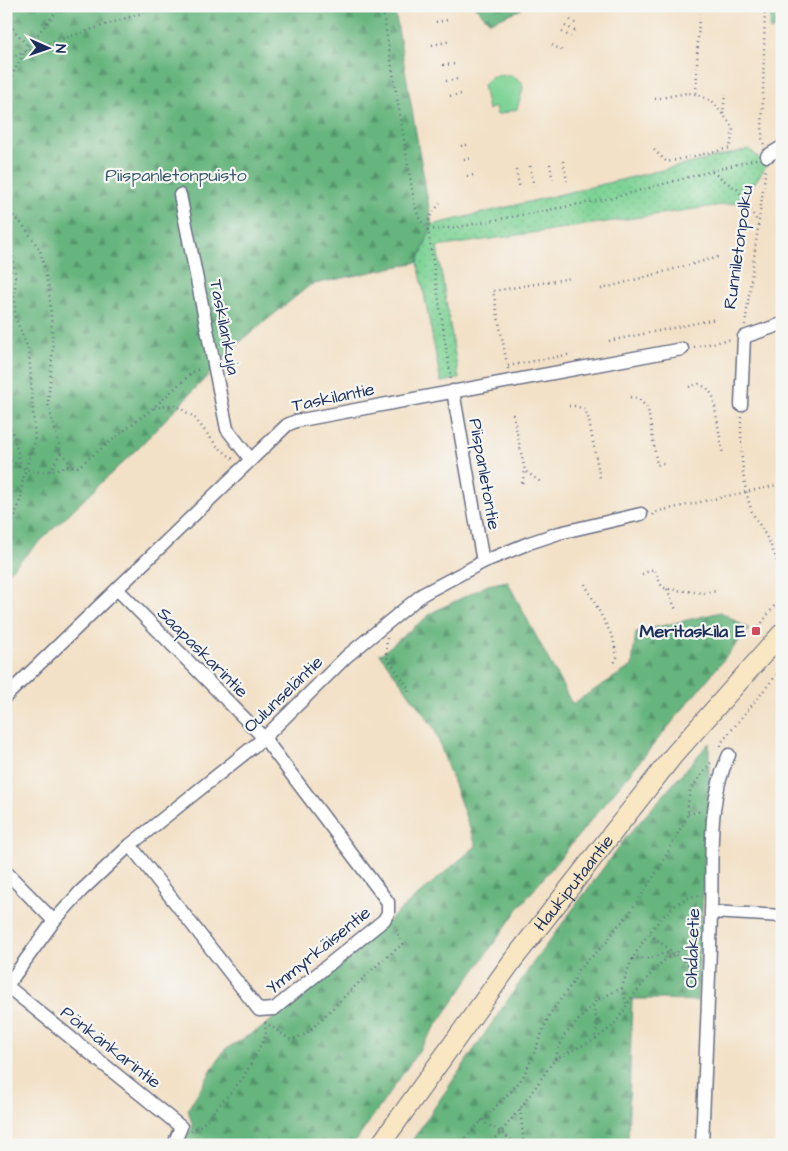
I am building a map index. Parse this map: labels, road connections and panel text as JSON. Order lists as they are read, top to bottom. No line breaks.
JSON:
{"streets":{"main road":["Haukiputaantie"],"street":["Taskilankuja","Taskilantie","Piispanletontie","Saapaskarintie","Oulunseläntie","Ohdaketie","Ymmyrkäisentie","Pönkänkarintie"],"path":["Runniletonpolku"]},"crossings":[["Taskilankuja","Taskilantie"],["Taskilantie","Piispanletontie"],["Taskilantie","Saapaskarintie"],["Piispanletontie","Oulunseläntie"],["Saapaskarintie","Oulunseläntie"],["Saapaskarintie","Ymmyrkäisentie"],["Oulunseläntie","Ymmyrkäisentie"],["Oulunseläntie","Pönkänkarintie"]],"parks":["Piispanletonpuisto"],"places":{"transit":["Meritaskila E"]},"north":"right"}
